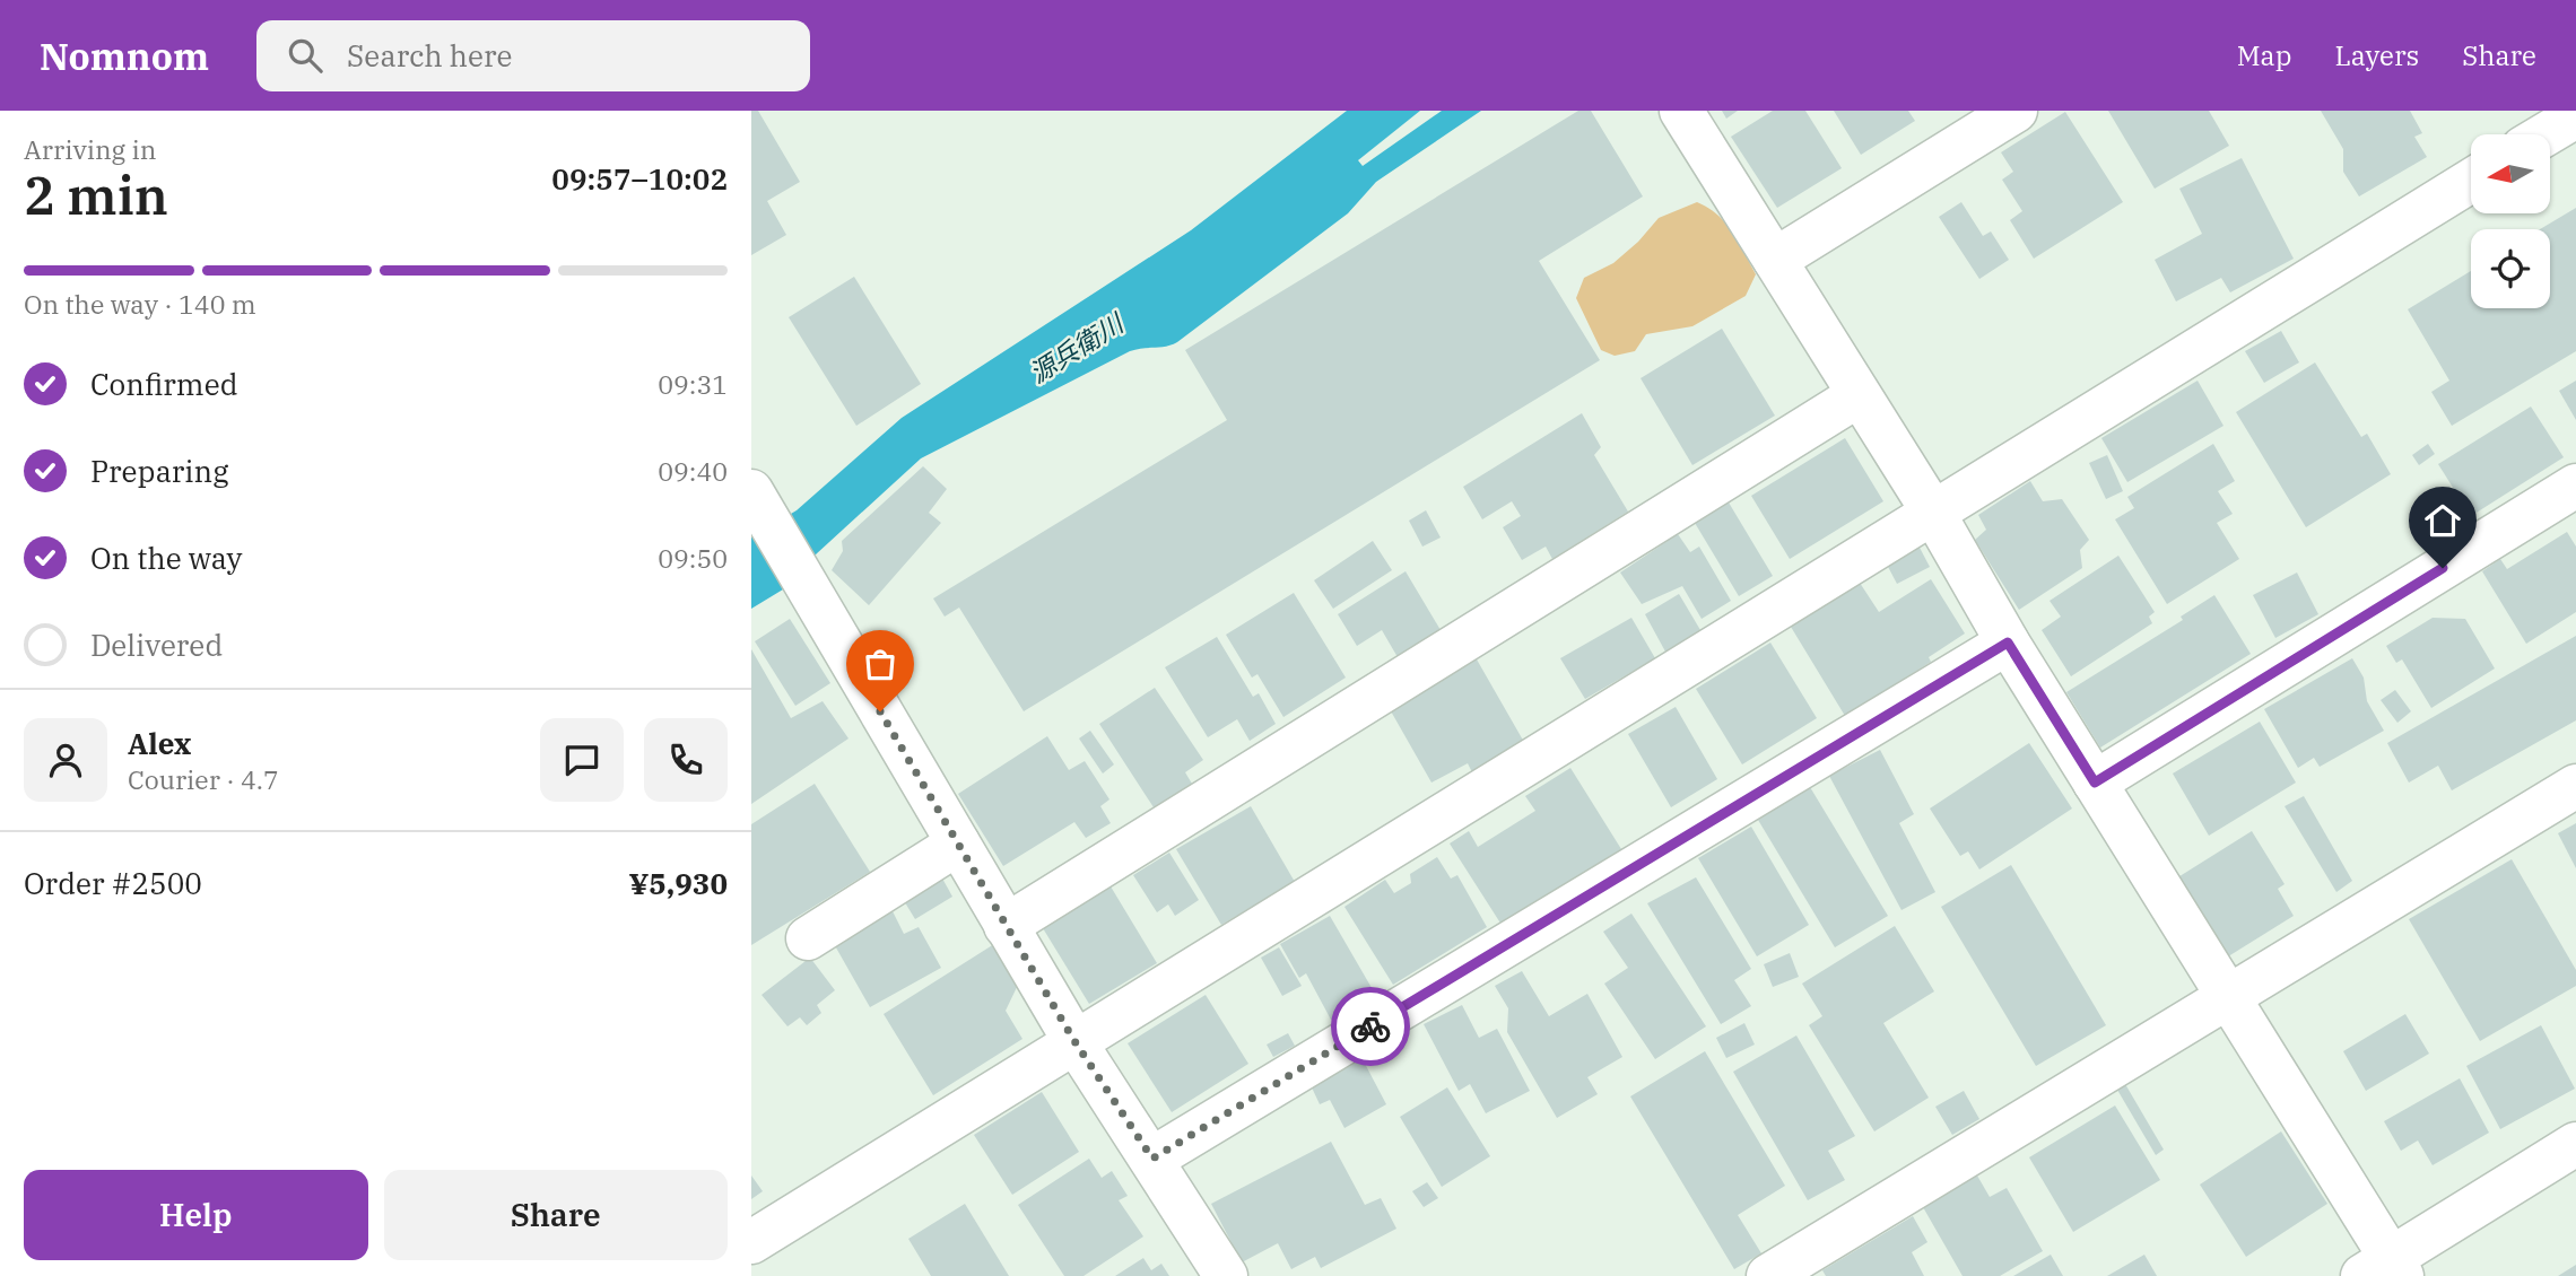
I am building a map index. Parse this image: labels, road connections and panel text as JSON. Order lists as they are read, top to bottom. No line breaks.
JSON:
{"water":["源兵衛川"],"north":"left","page":{"header":"Nomnom","search":"Search here","nav":["Map","Layers","Share"],"heading":["2 min","Arriving in","09:57–10:02"],"panel":["Alex","Courier · 4.7","Order #2500","¥5,930"],"bar":"On the way · 140 m","list":[["Confirmed","09:31"],["Preparing","09:40"],["On the way","09:50"],"Delivered"],"buttons":["Help","Share"]}}
